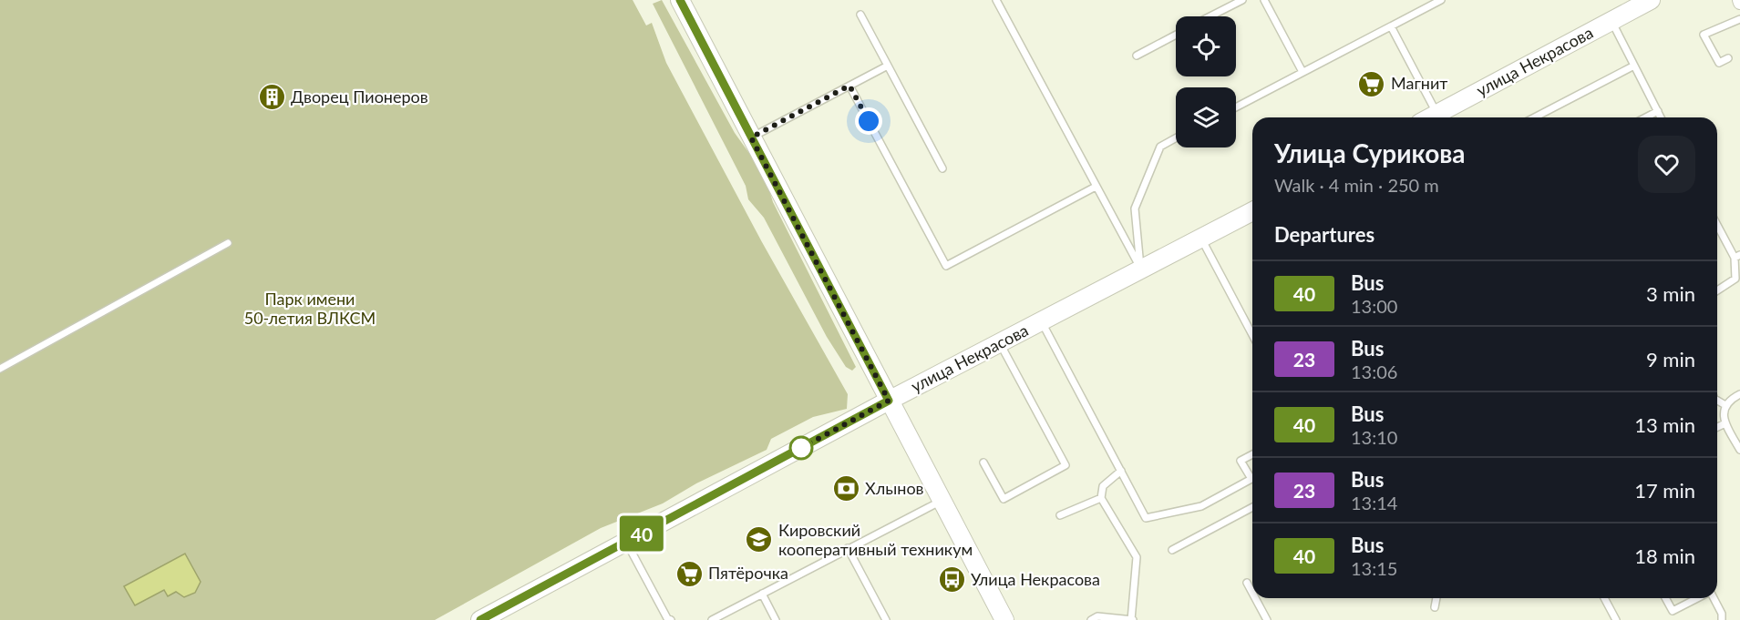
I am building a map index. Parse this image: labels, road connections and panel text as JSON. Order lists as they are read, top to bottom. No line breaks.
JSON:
{"streets":{"street":["улица Некрасова"]},"parks":["Парк имени 50-летия ВЛКСМ"],"places":{"supermarket":["Магнит","Пятёрочка"],"building":["Дворец Пионеров"],"bank":["Хлынов"],"school or university":["Кировский кооперативный техникум"],"bus stop":["Улица Некрасова"]},"lines":["bus line 40"],"page":{"on_map":"40","heading":[["Улица Сурикова","Walk · 4 min · 250 m"],"Departures"],"list":[{"mark":"40","name":"Bus","note":"13:00","value":"3 min"},{"mark":"23","name":"Bus","note":"13:06","value":"9 min"},{"mark":"40","name":"Bus","note":"13:10","value":"13 min"},{"mark":"23","name":"Bus","note":"13:14","value":"17 min"},{"mark":"40","name":"Bus","note":"13:15","value":"18 min"}]}}
